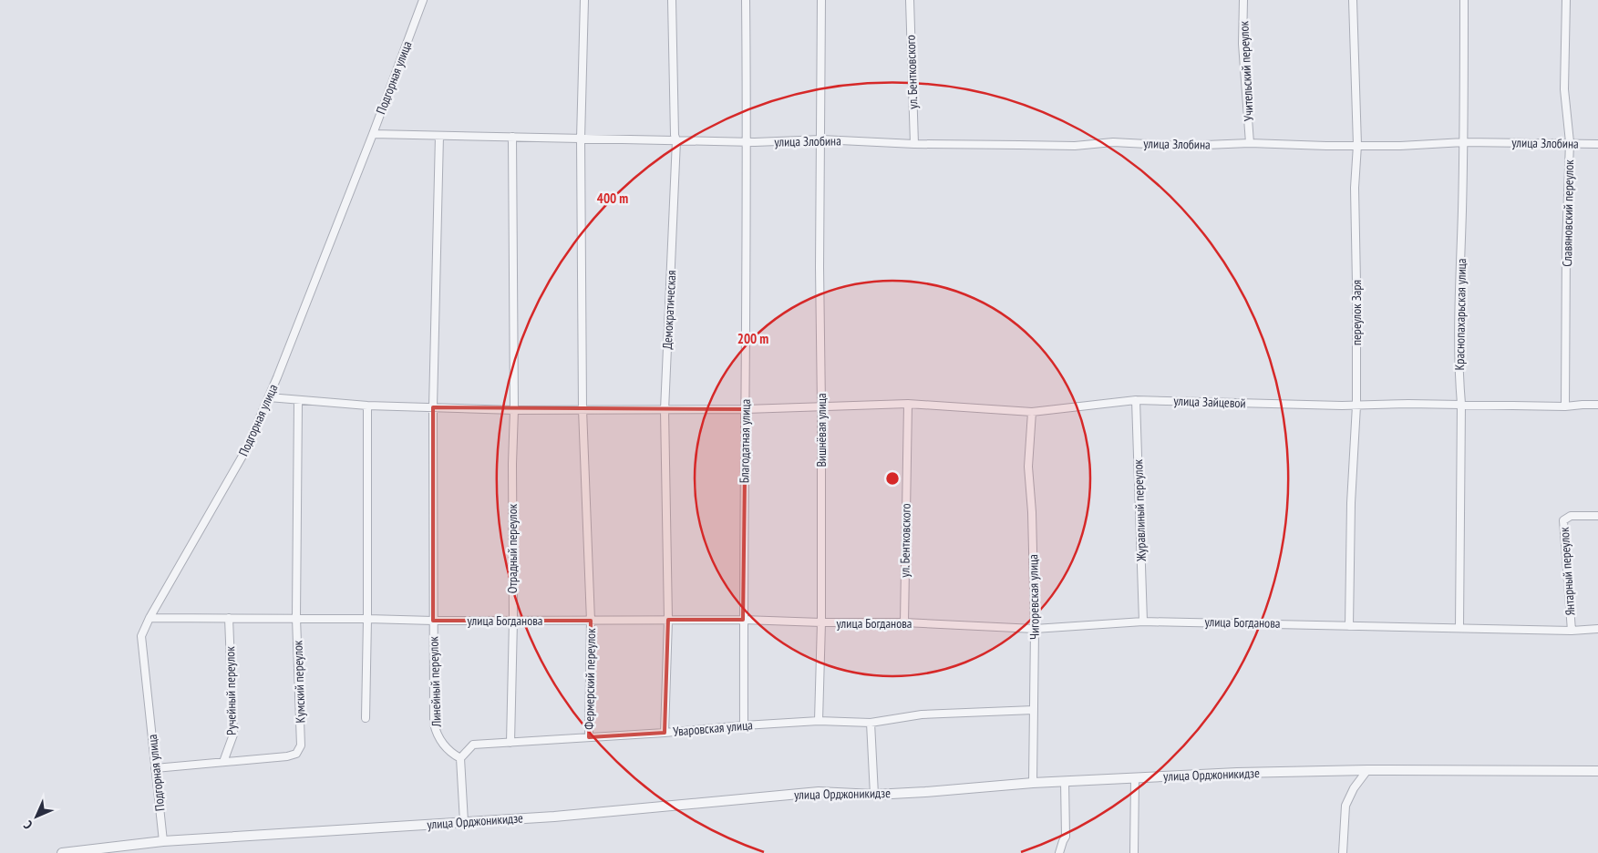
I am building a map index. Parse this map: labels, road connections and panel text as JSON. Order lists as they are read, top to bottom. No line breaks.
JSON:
{"streets":{"street":["Учительский переулок","ул. Бентковского","Подгорная улица","улица Злобина","Славяновский переулок","Демократическая","переулок Заря","Краснопахарьская улица","улица Зайцевой","Вишнёвая улица","Благодатная улица","Журавлиный переулок","Отрадный переулок","Янтарный переулок","Чигоревская улица","улица Богданова","Фермерский переулок","Кумский переулок","Линейный переулок","Ручейный переулок","Уваровская улица","улица Орджоникидзе"]},"crossings":[["Учительский переулок","улица Злобина"],["ул. Бентковского","улица Злобина"],["ул. Бентковского","улица Зайцевой"],["ул. Бентковского","улица Богданова"],["Подгорная улица","улица Злобина"],["Подгорная улица","улица Зайцевой"],["Подгорная улица","улица Богданова"],["Подгорная улица","улица Орджоникидзе"],["улица Злобина","Славяновский переулок"],["улица Злобина","Демократическая"],["улица Злобина","переулок Заря"],["улица Злобина","Краснопахарьская улица"],["улица Злобина","Вишнёвая улица"],["улица Злобина","Благодатная улица"],["улица Злобина","Отрадный переулок"],["улица Злобина","Фермерский переулок"],["улица Злобина","Линейный переулок"],["Славяновский переулок","улица Зайцевой"],["Демократическая","улица Зайцевой"],["Демократическая","улица Богданова"],["Демократическая","Уваровская улица"],["переулок Заря","улица Зайцевой"],["переулок Заря","улица Богданова"],["Краснопахарьская улица","улица Зайцевой"],["Краснопахарьская улица","улица Богданова"],["улица Зайцевой","Вишнёвая улица"],["улица Зайцевой","Благодатная улица"],["улица Зайцевой","Журавлиный переулок"],["улица Зайцевой","Отрадный переулок"],["улица Зайцевой","Чигоревская улица"],["улица Зайцевой","Фермерский переулок"],["улица Зайцевой","Кумский переулок"],["улица Зайцевой","Линейный переулок"],["Вишнёвая улица","улица Богданова"],["Вишнёвая улица","Уваровская улица"],["Благодатная улица","улица Богданова"],["Благодатная улица","Уваровская улица"],["Журавлиный переулок","улица Богданова"],["Отрадный переулок","улица Богданова"],["Отрадный переулок","Уваровская улица"],["Янтарный переулок","улица Богданова"],["Чигоревская улица","улица Богданова"],["Чигоревская улица","Уваровская улица"],["Чигоревская улица","улица Орджоникидзе"],["улица Богданова","Фермерский переулок"],["улица Богданова","Кумский переулок"],["улица Богданова","Линейный переулок"],["улица Богданова","Ручейный переулок"],["Фермерский переулок","Уваровская улица"],["Кумский переулок","Ручейный переулок"],["Линейный переулок","Уваровская улица"]],"north":"bottom left","rings":["400 m","200 m"]}
